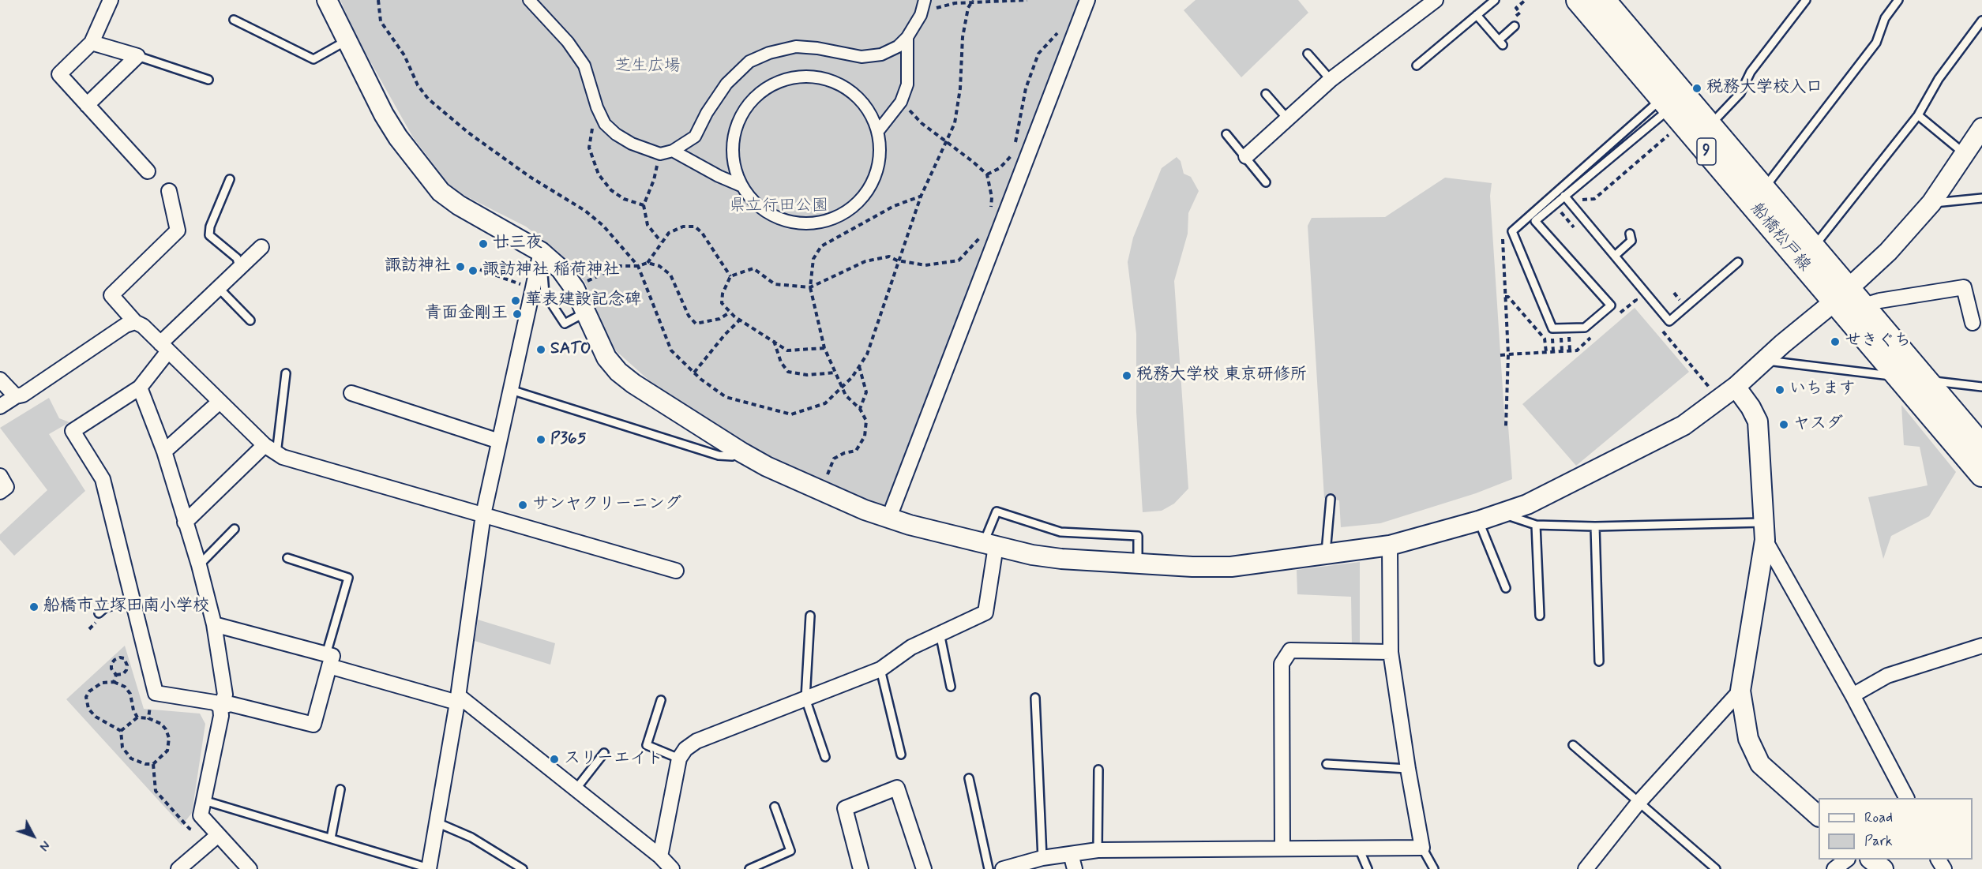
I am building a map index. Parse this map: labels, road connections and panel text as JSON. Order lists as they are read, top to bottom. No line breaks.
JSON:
{"streets":{"main road":["9","船橋松戸線"]},"parks":["芝生広場","県立行田公園"],"places":["税務大学校入口","廿三夜","諏訪神社","諏訪神社 稲荷神社","華表建設記念碑","青面金剛王","せきぐち","SATO","税務大学校 東京研修所","いちます","ヤスダ","P365","サンヤクリーニング","船橋市立塚田南小学校","スリーエイト"],"legend":["Road","Park"],"north":"bottom right"}
